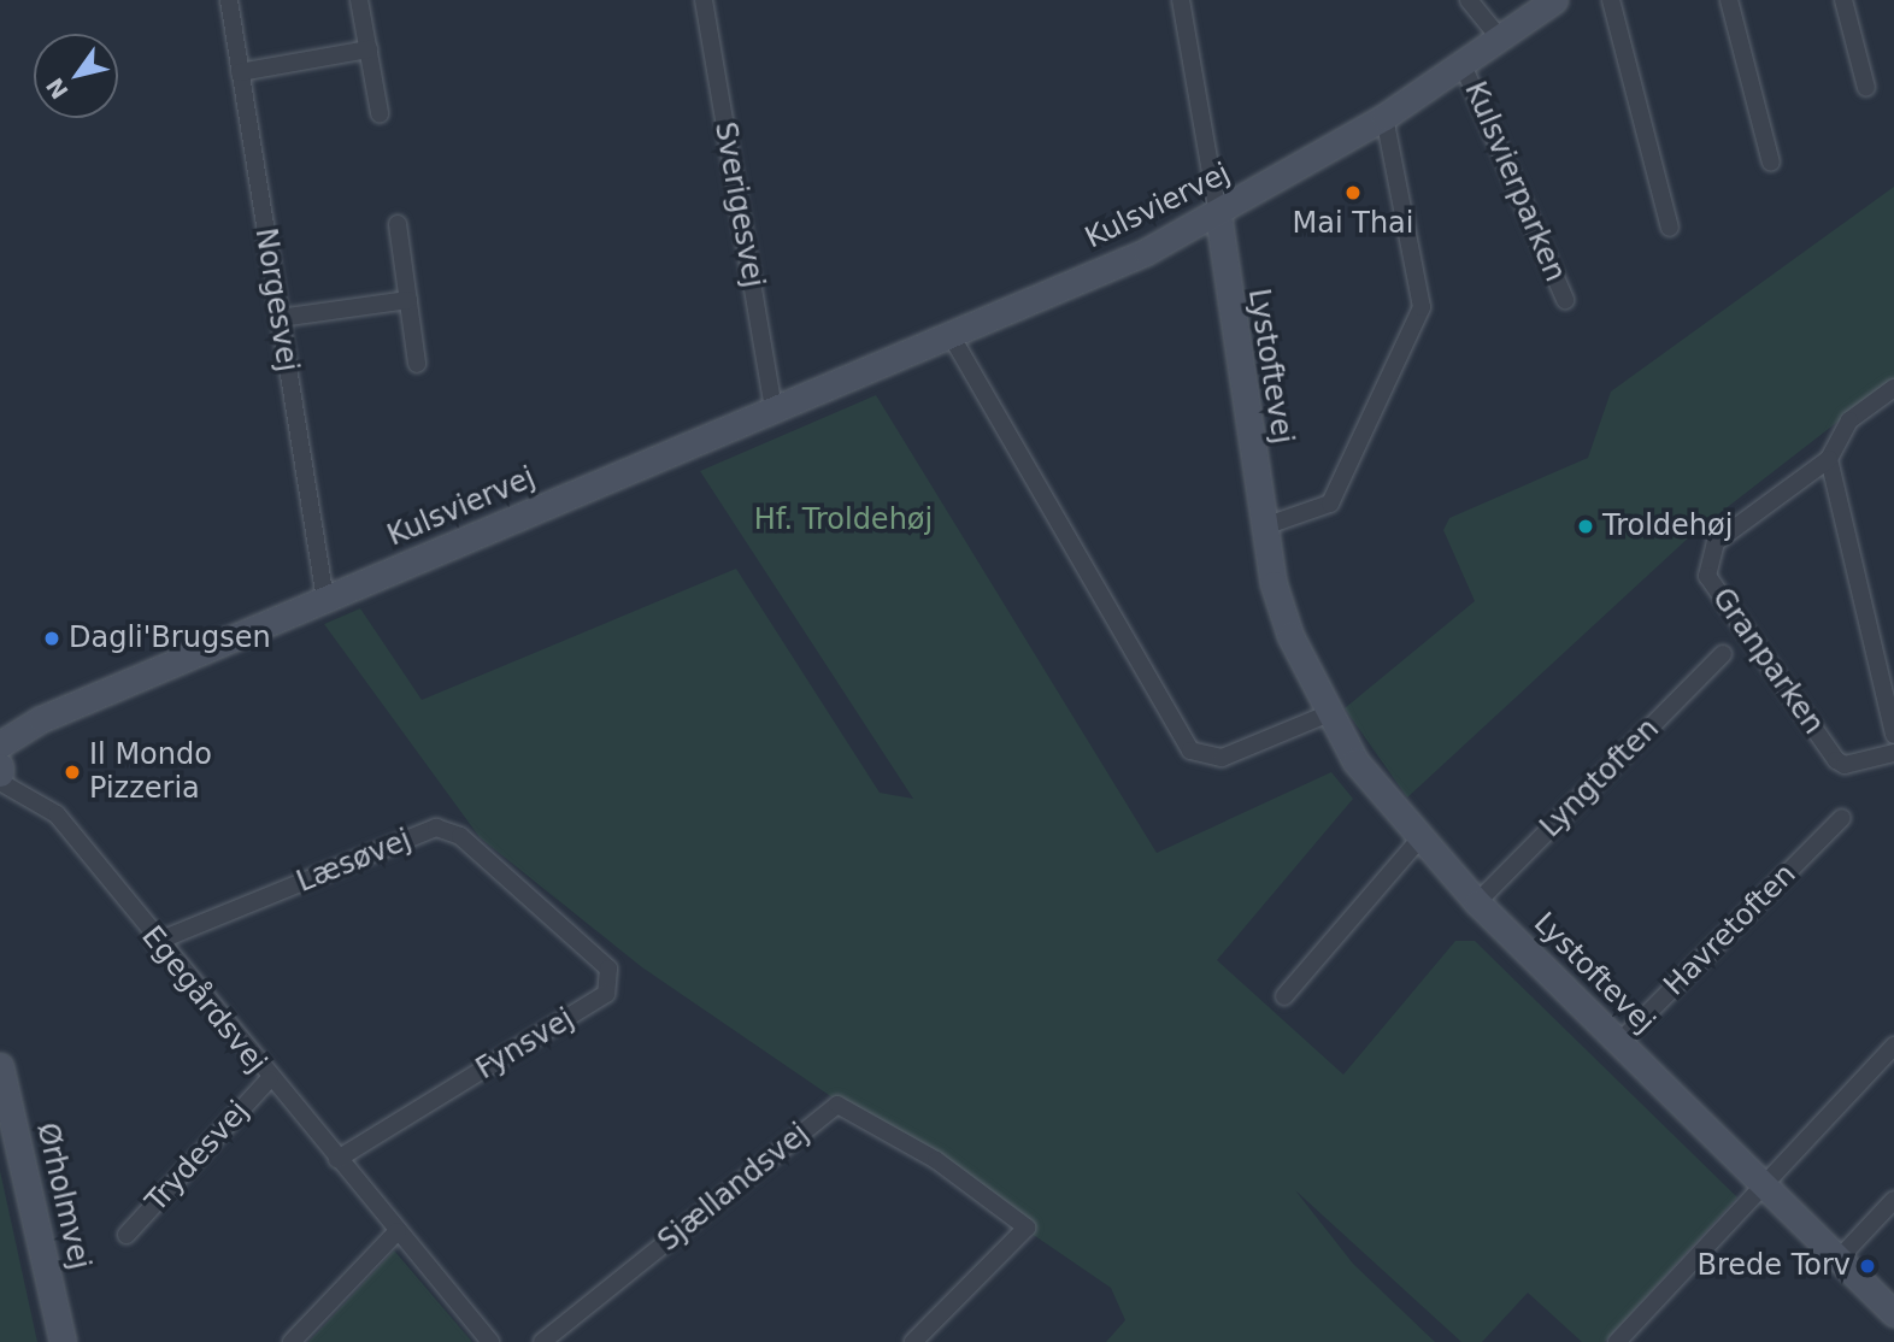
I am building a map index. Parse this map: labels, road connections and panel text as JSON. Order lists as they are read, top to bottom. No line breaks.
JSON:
{"streets":{"street":["Kulsvierparken","Sverigesvej","Kulsviervej","Norgesvej","Lystoftevej","Granparken","Lyngtoften","Læsøvej","Havretoften","Egegårdsvej","Fynsvej","Trydesvej","Sjællandsvej","Ørholmvej"]},"crossings":[["Kulsvierparken","Kulsviervej"],["Sverigesvej","Kulsviervej"],["Kulsviervej","Norgesvej"],["Kulsviervej","Lystoftevej"],["Lystoftevej","Lyngtoften"],["Lystoftevej","Havretoften"],["Læsøvej","Egegårdsvej"],["Læsøvej","Fynsvej"],["Egegårdsvej","Fynsvej"],["Egegårdsvej","Trydesvej"]],"parks":["Hf. Troldehøj"],"places":["Mai Thai","Troldehøj","Dagli'Brugsen","Il Mondo Pizzeria","Brede Torv"],"north":"bottom left"}
